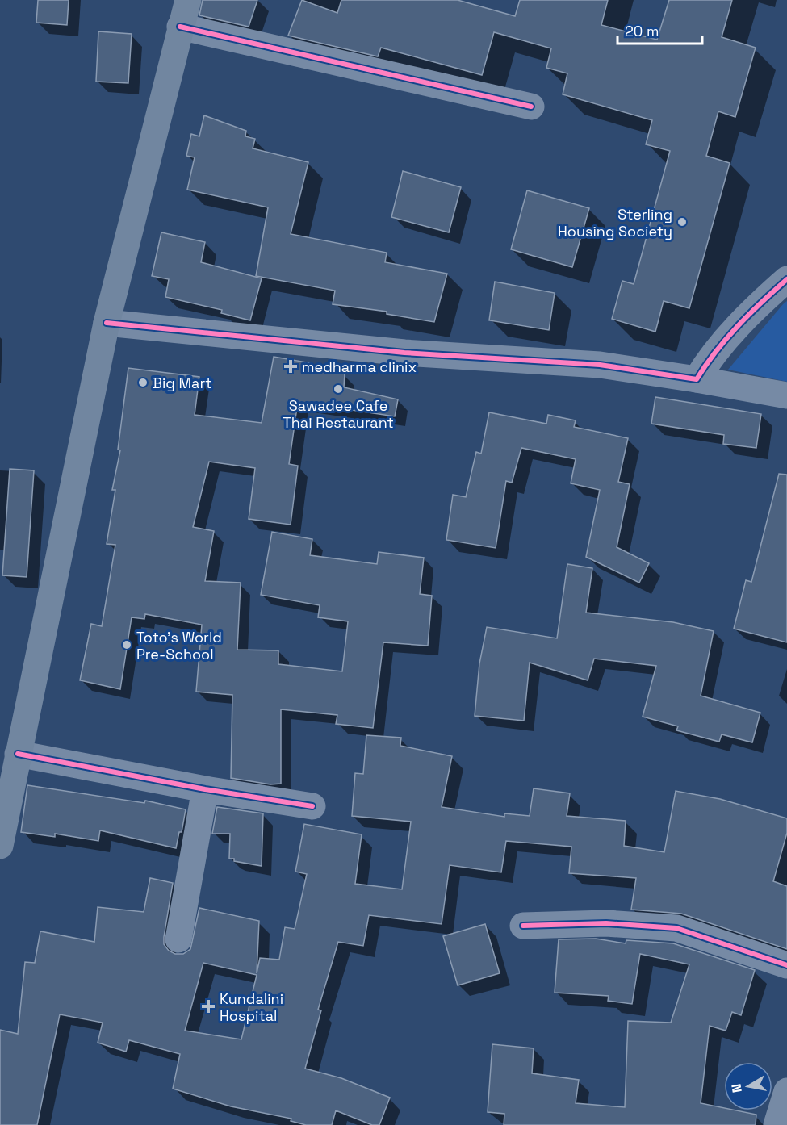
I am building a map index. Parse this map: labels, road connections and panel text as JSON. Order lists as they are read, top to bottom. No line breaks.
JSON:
{"places":{"other":["Sterling Housing Society","Big Mart","Sawadee Cafe Thai Restaurant","Toto's World Pre-School"],"health":["medharma clinix","Kundalini Hospital"]},"scale_bar":"20 m","north":"left"}
